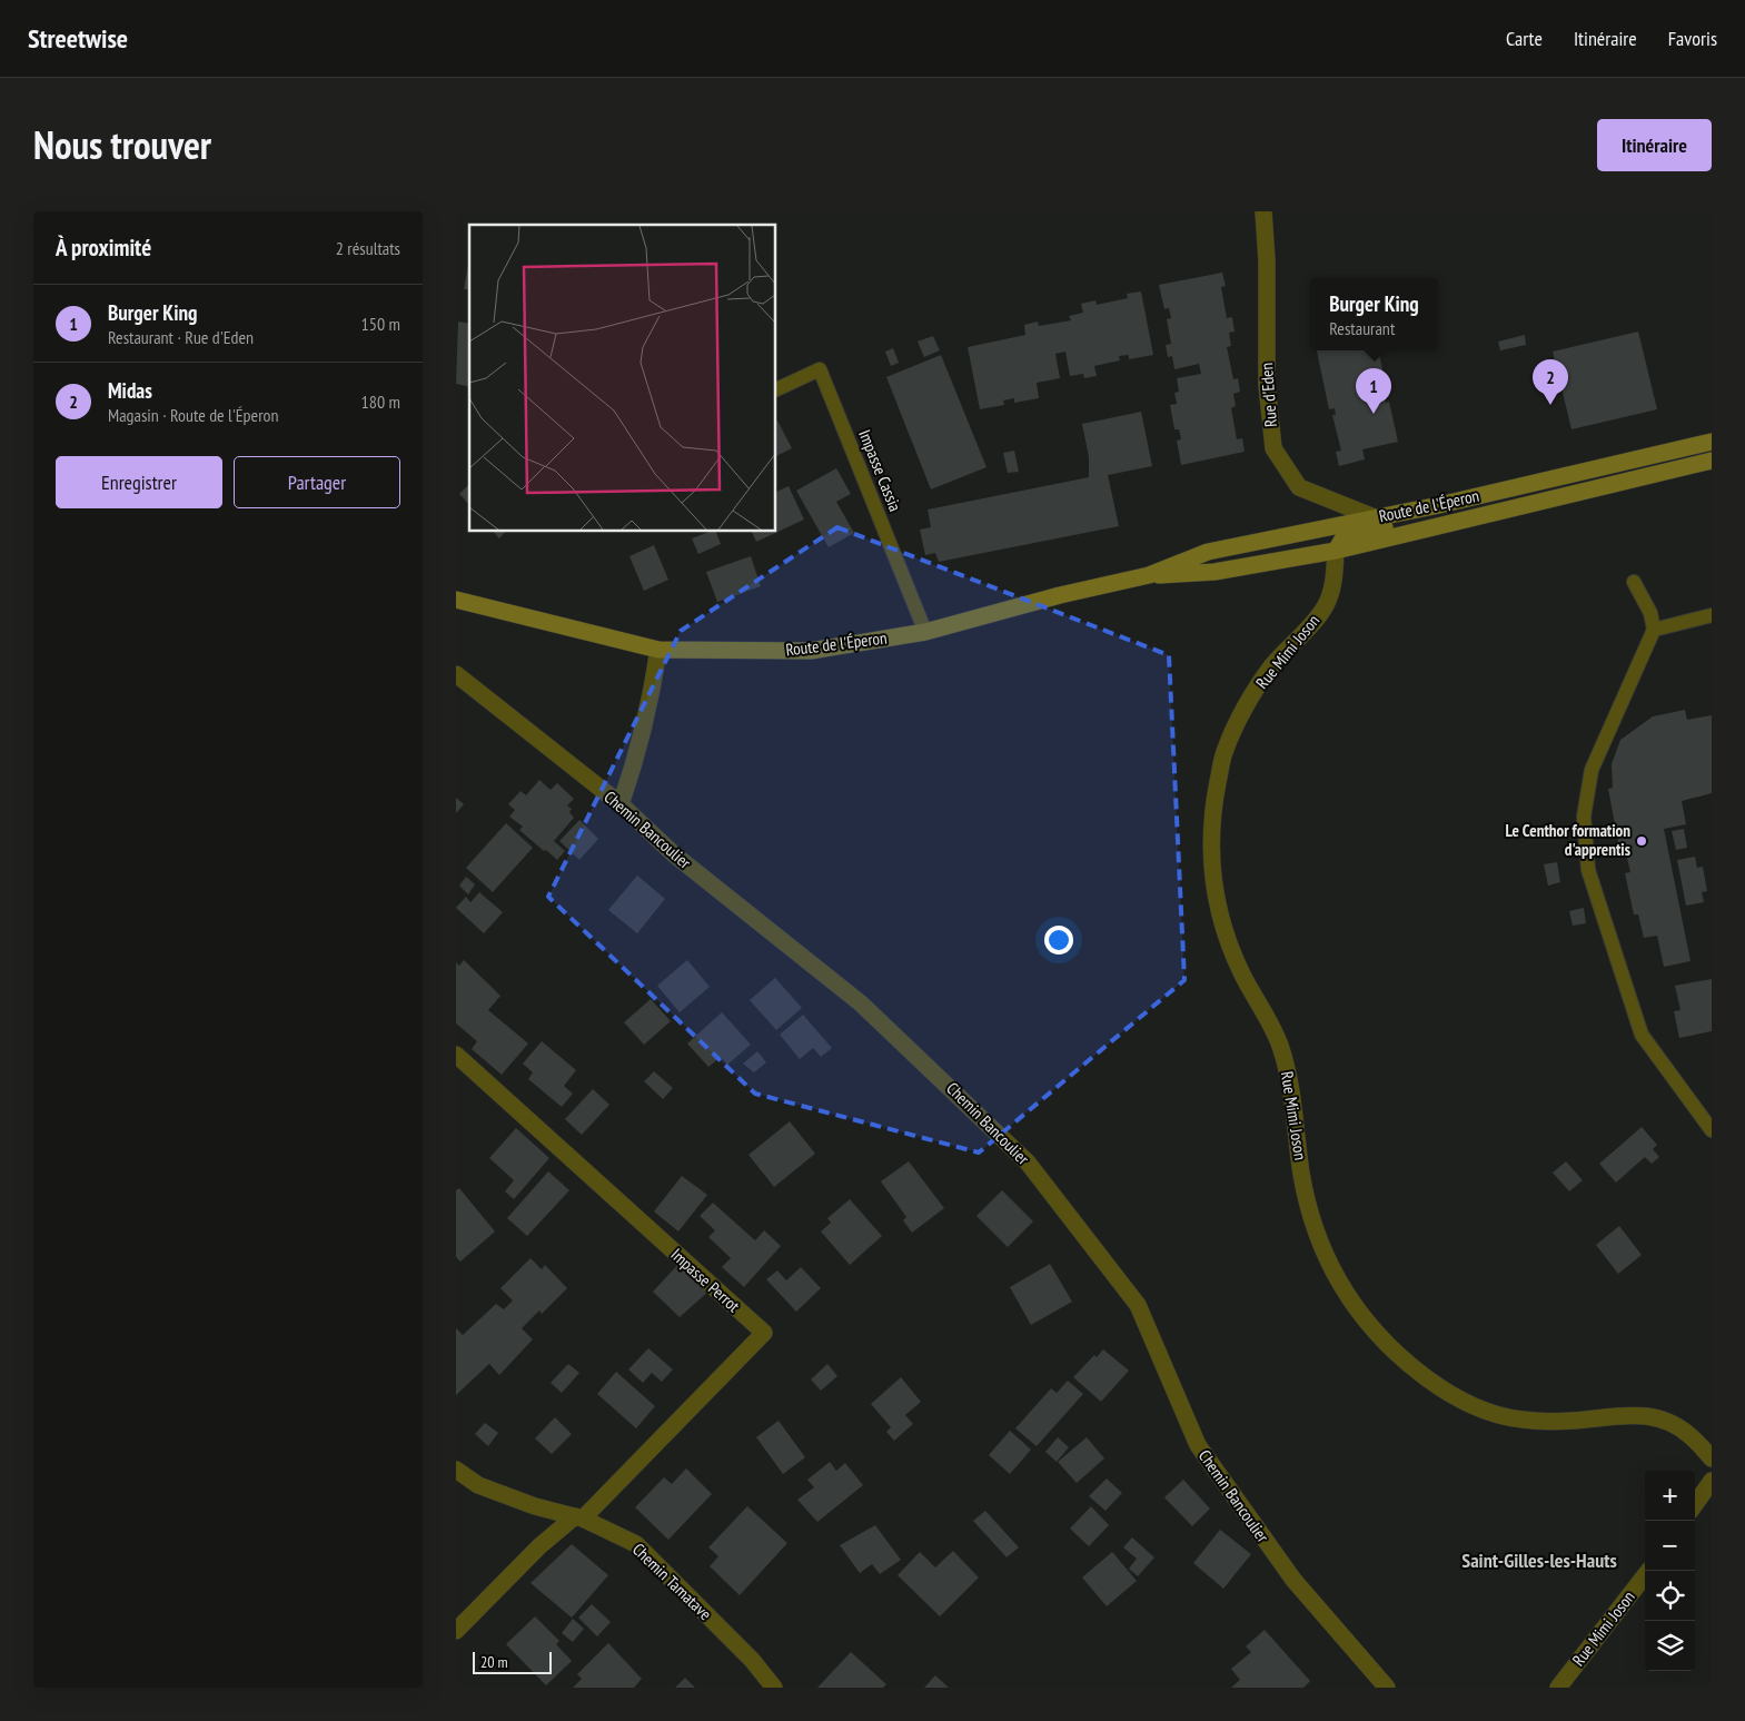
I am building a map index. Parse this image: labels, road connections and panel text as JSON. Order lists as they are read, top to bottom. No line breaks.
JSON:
{"streets":{"main road":["Route de l'Éperon"],"street":["Rue d'Eden","Rue Mimi Joson","Chemin Bancoulier","Impasse Perrot","Chemin Tamatave"],"lane":["Impasse Cassia"]},"crossings":[["Rue d'Eden","Route de l'Éperon"],["Impasse Cassia","Route de l'Éperon"],["Route de l'Éperon","Rue Mimi Joson"],["Impasse Perrot","Chemin Tamatave"]],"districts":["Saint-Gilles-les-Hauts"],"places":["Le Centhor formation d'apprentis"],"scale_bar":"20 m","page":{"header":"Streetwise","nav":["Carte","Itinéraire","Favoris"],"title":"Nous trouver","buttons":["Itinéraire",["Enregistrer","Partager"]],"heading":["À proximité","2 résultats"],"popup":["Burger King","Restaurant"],"list":[{"mark":"1","name":"Burger King","note":"Restaurant · Rue d'Eden","value":"150 m"},{"mark":"2","name":"Midas","note":"Magasin · Route de l'Éperon","value":"180 m"}],"pins":["2","1"],"map_buttons":["+","−"],"scale":"20 m"}}
